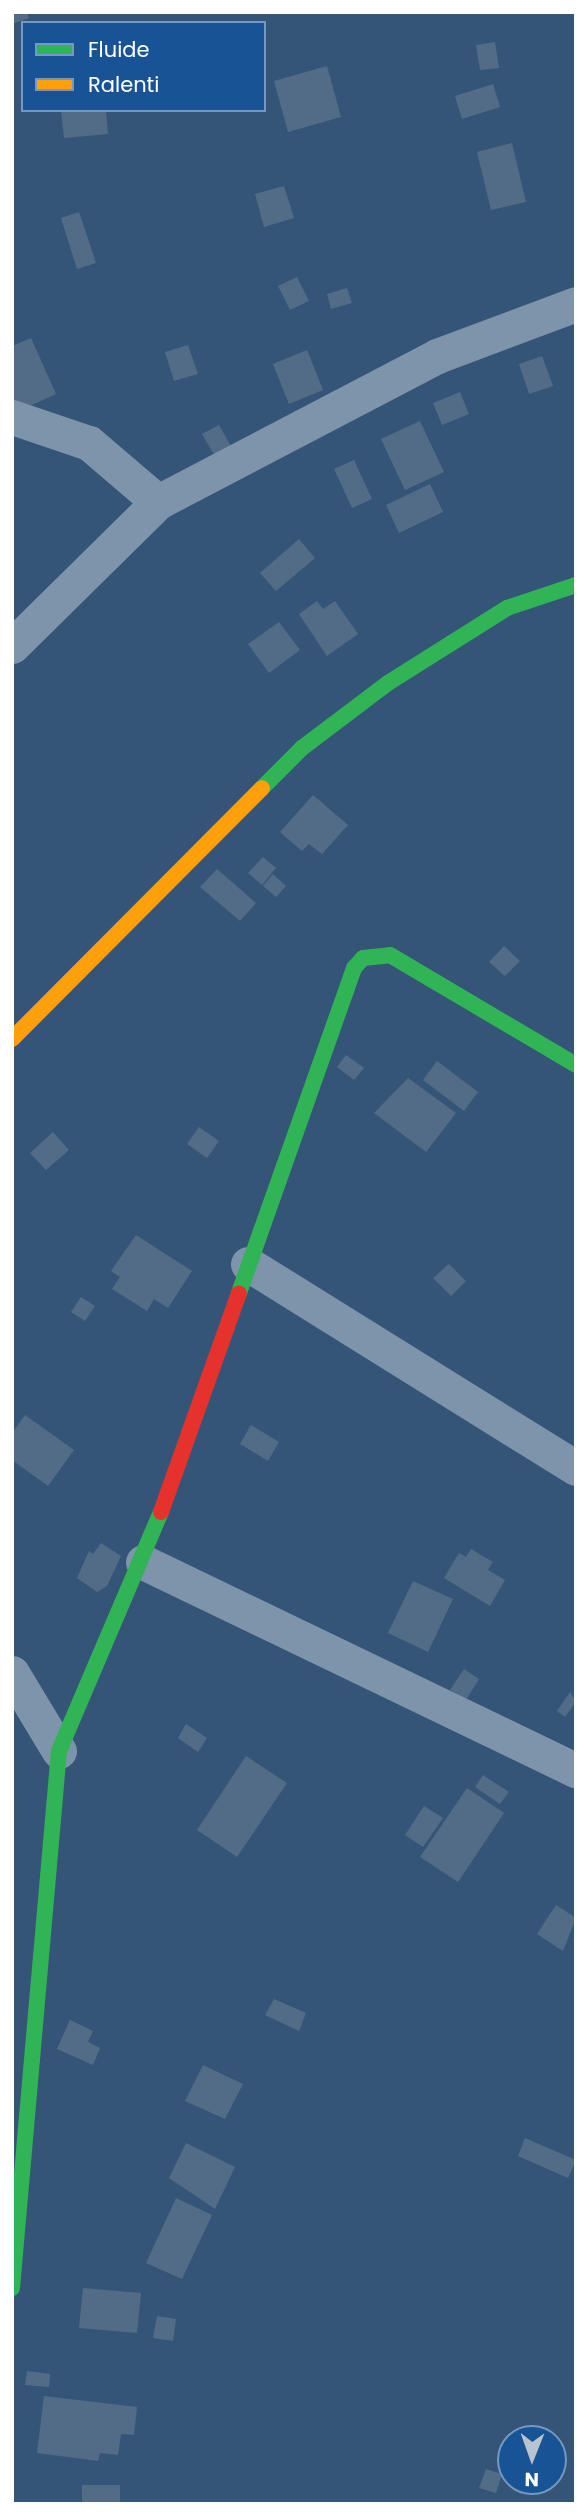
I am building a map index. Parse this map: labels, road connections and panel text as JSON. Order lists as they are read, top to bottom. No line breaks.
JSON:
{"legend":["Fluide","Ralenti"],"north":"bottom"}
